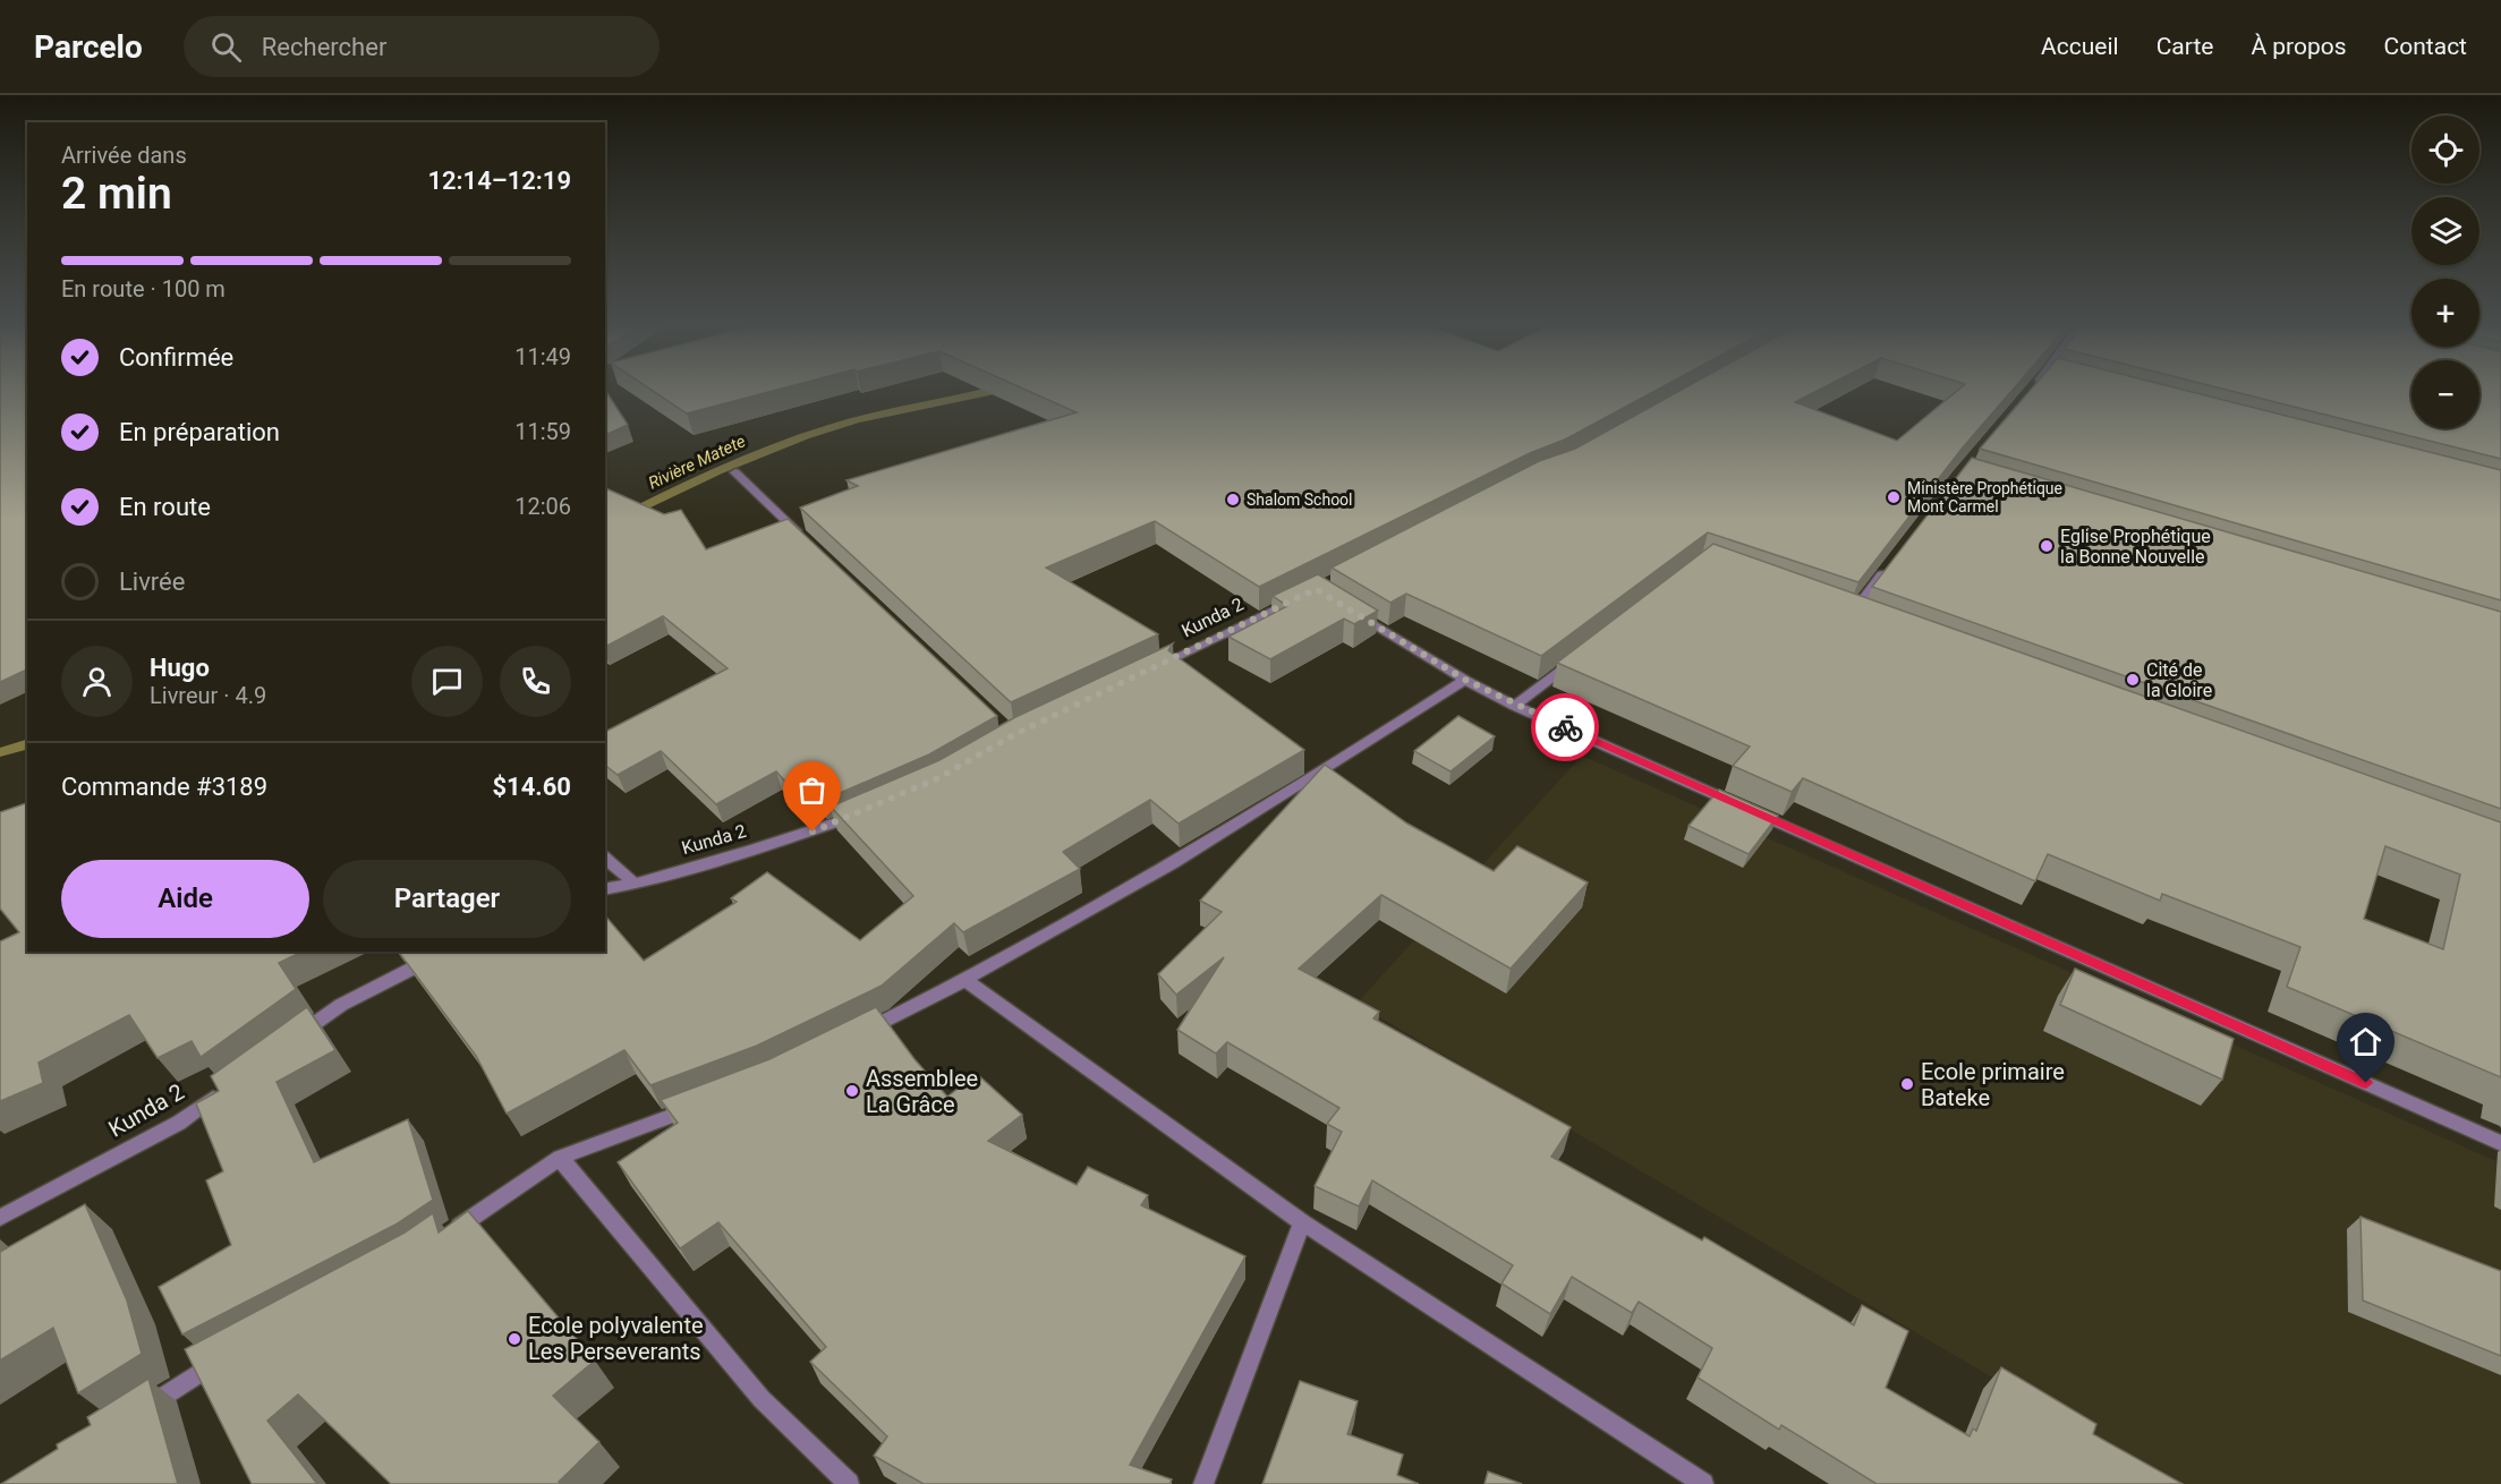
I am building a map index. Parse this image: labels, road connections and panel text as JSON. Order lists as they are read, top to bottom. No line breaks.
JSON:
{"streets":{"street":["Kunda 2"]},"water":["Rivière Matete"],"places":["Ministère Prophétique Mont Carmel","Shalom School","Eglise Prophétique la Bonne Nouvelle","Cité de la Gloire","Ecole primaire Bateke","Assemblee La Grâce","Ecole polyvalente Les Perseverants"],"page":{"header":"Parcelo","search":"Rechercher","nav":["Accueil","Carte","À propos","Contact"],"map_buttons":["+","−"],"heading":["2 min","Arrivée dans","12:14–12:19"],"panel":["Hugo","Livreur · 4.9","Commande #3189","$14.60"],"bar":"En route · 100 m","list":[["Confirmée","11:49"],["En préparation","11:59"],["En route","12:06"],"Livrée"],"buttons":["Aide","Partager"]}}
